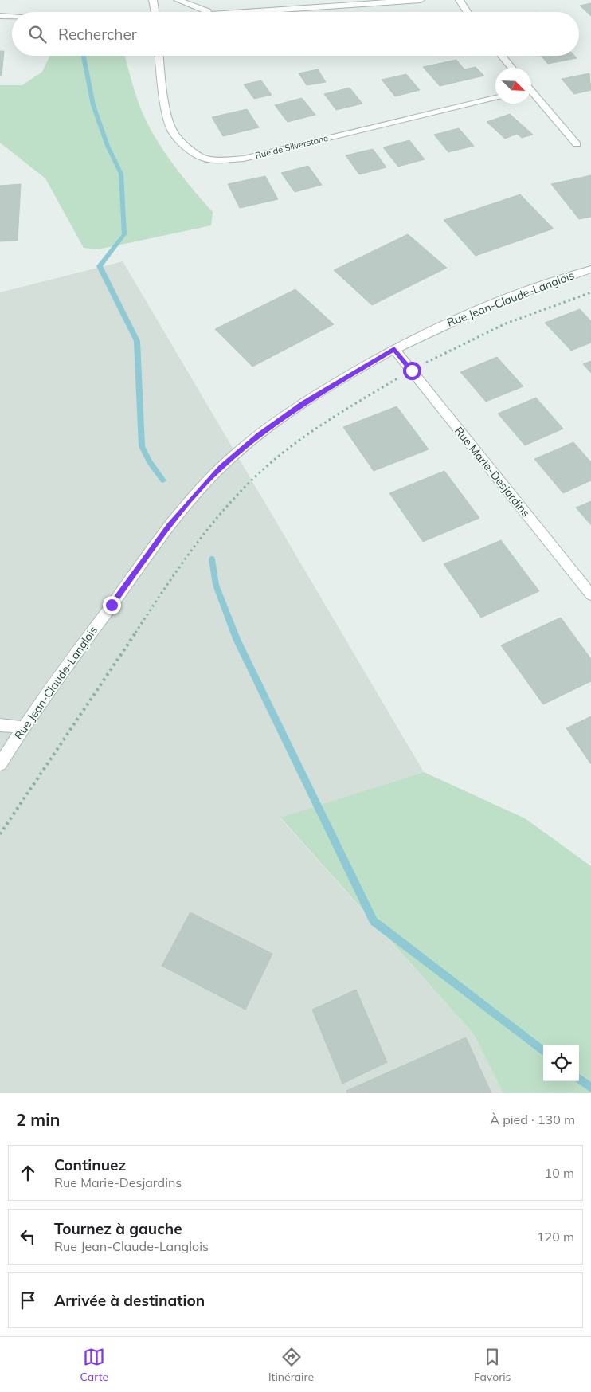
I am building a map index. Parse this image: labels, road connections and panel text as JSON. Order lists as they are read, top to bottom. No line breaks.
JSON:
{"streets":{"street":["Rue de Silverstone","Rue Jean-Claude-Langlois","Rue Marie-Desjardins"]},"crossings":[["Rue Jean-Claude-Langlois","Rue Marie-Desjardins"]],"north":"bottom right","page":{"search":"Rechercher","heading":["2 min","À pied · 130 m"],"list":[["Continuez","Rue Marie-Desjardins","10 m"],["Tournez à gauche","Rue Jean-Claude-Langlois","120 m"],"Arrivée à destination"],"nav":["Carte","Itinéraire","Favoris"]}}
